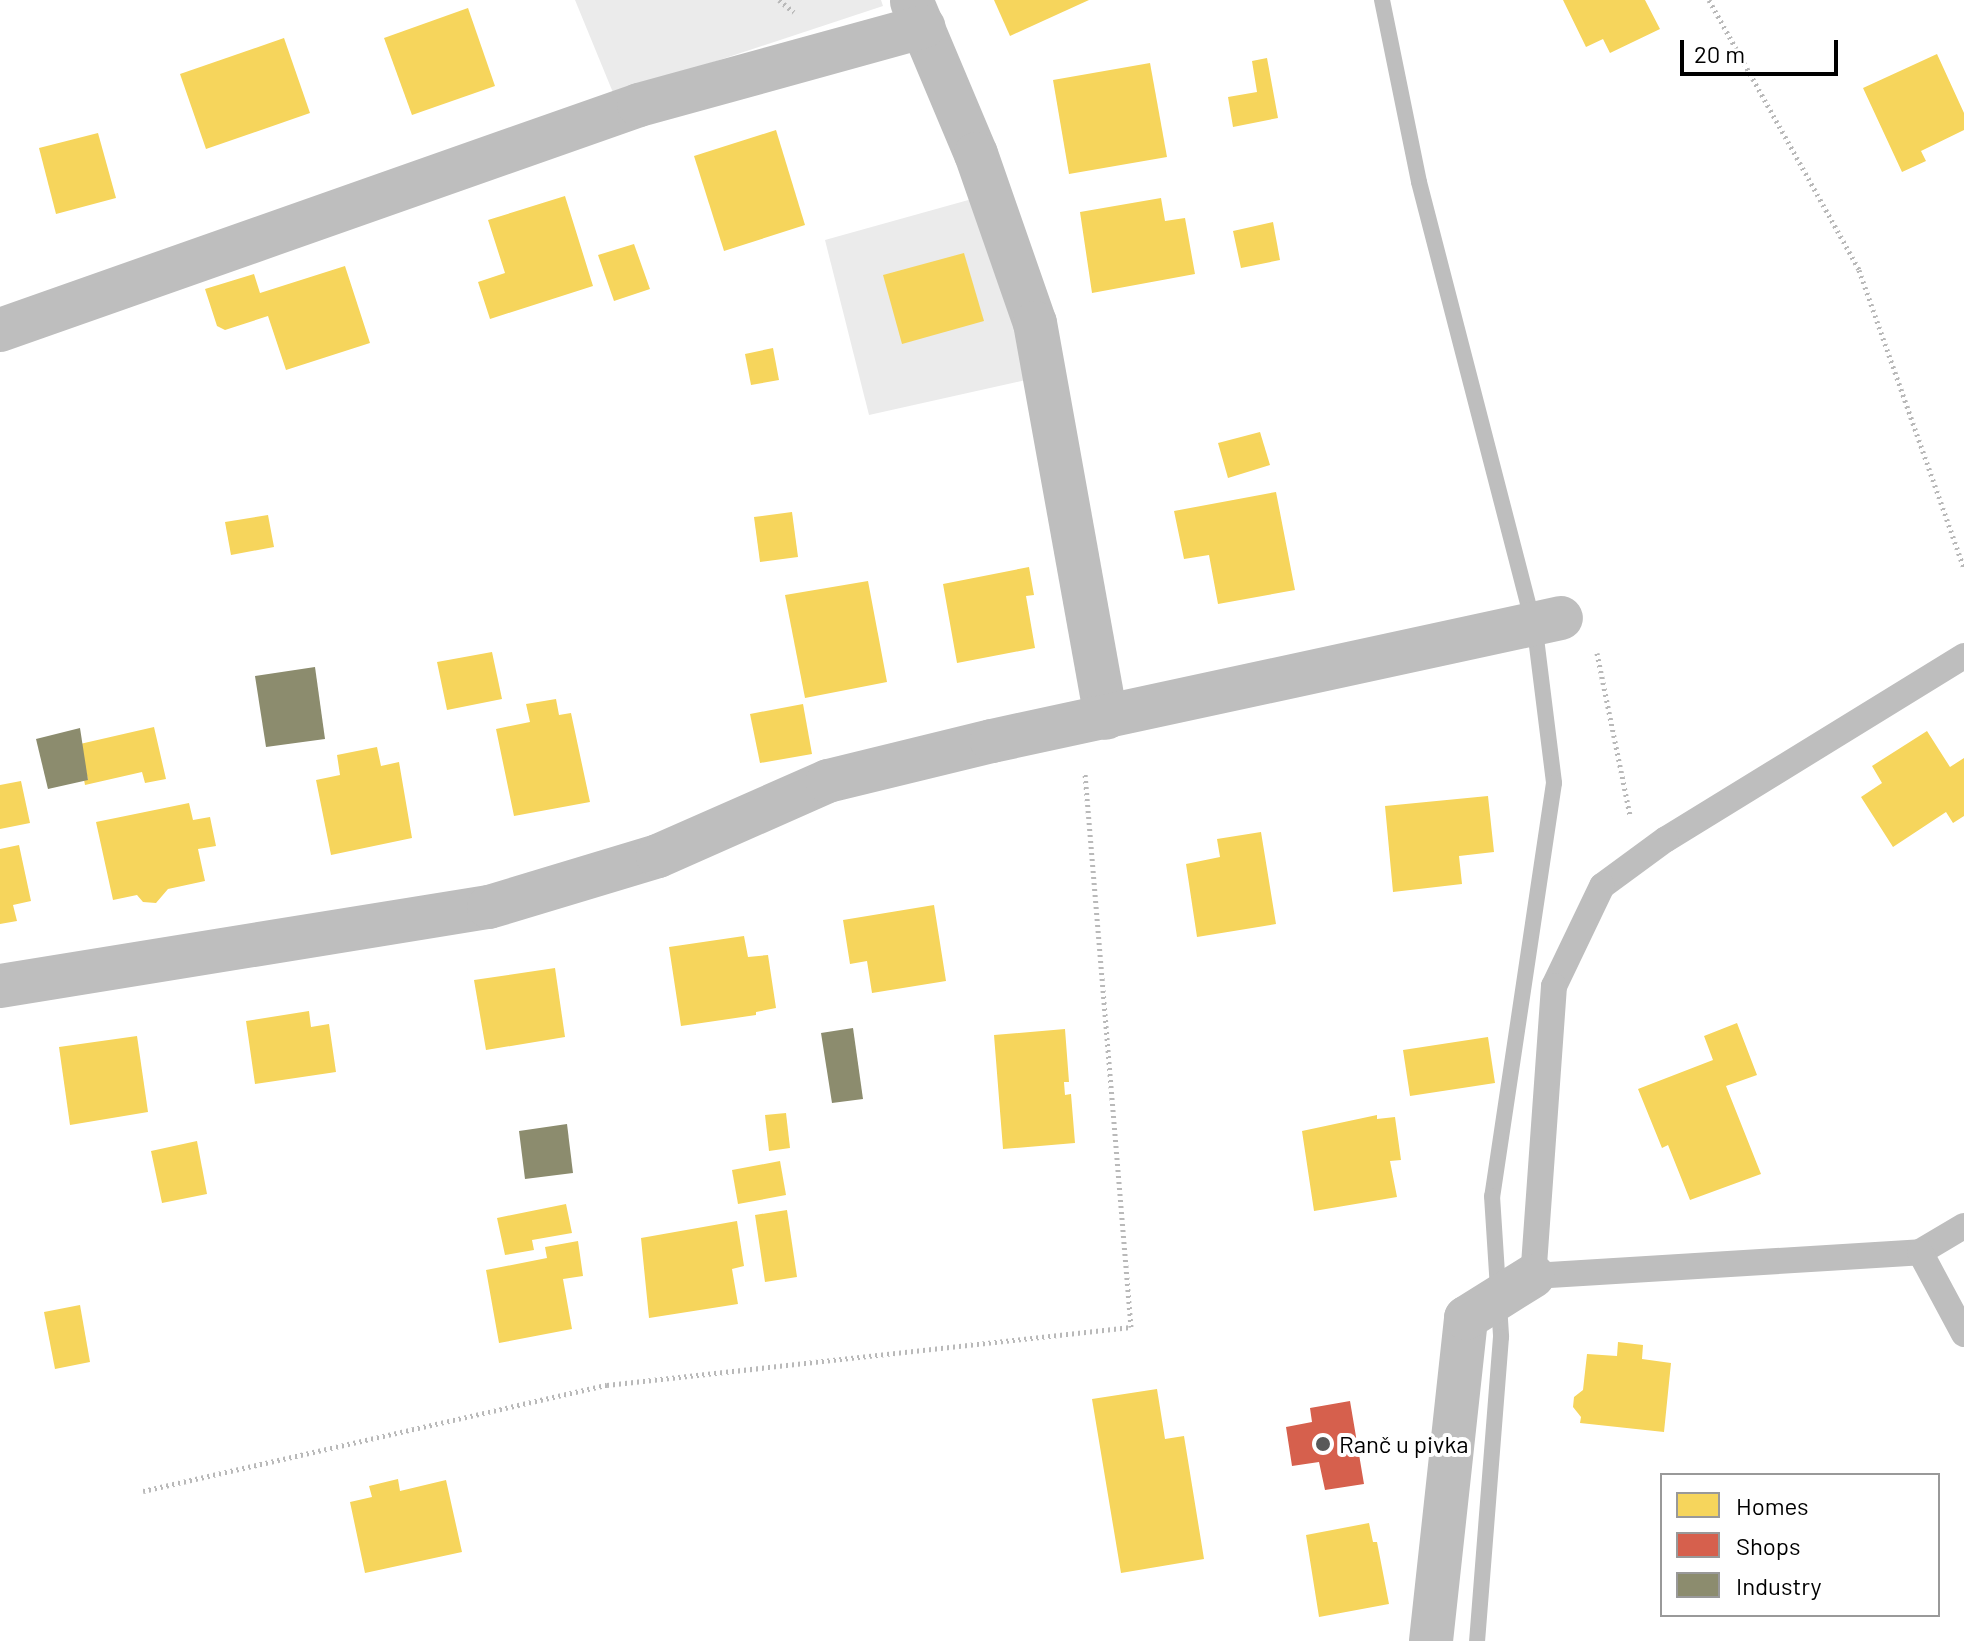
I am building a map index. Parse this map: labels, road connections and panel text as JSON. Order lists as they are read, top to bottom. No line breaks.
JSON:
{"places":["Ranč u pivka"],"legend":["Homes","Shops","Industry"],"scale_bar":"20 m"}
